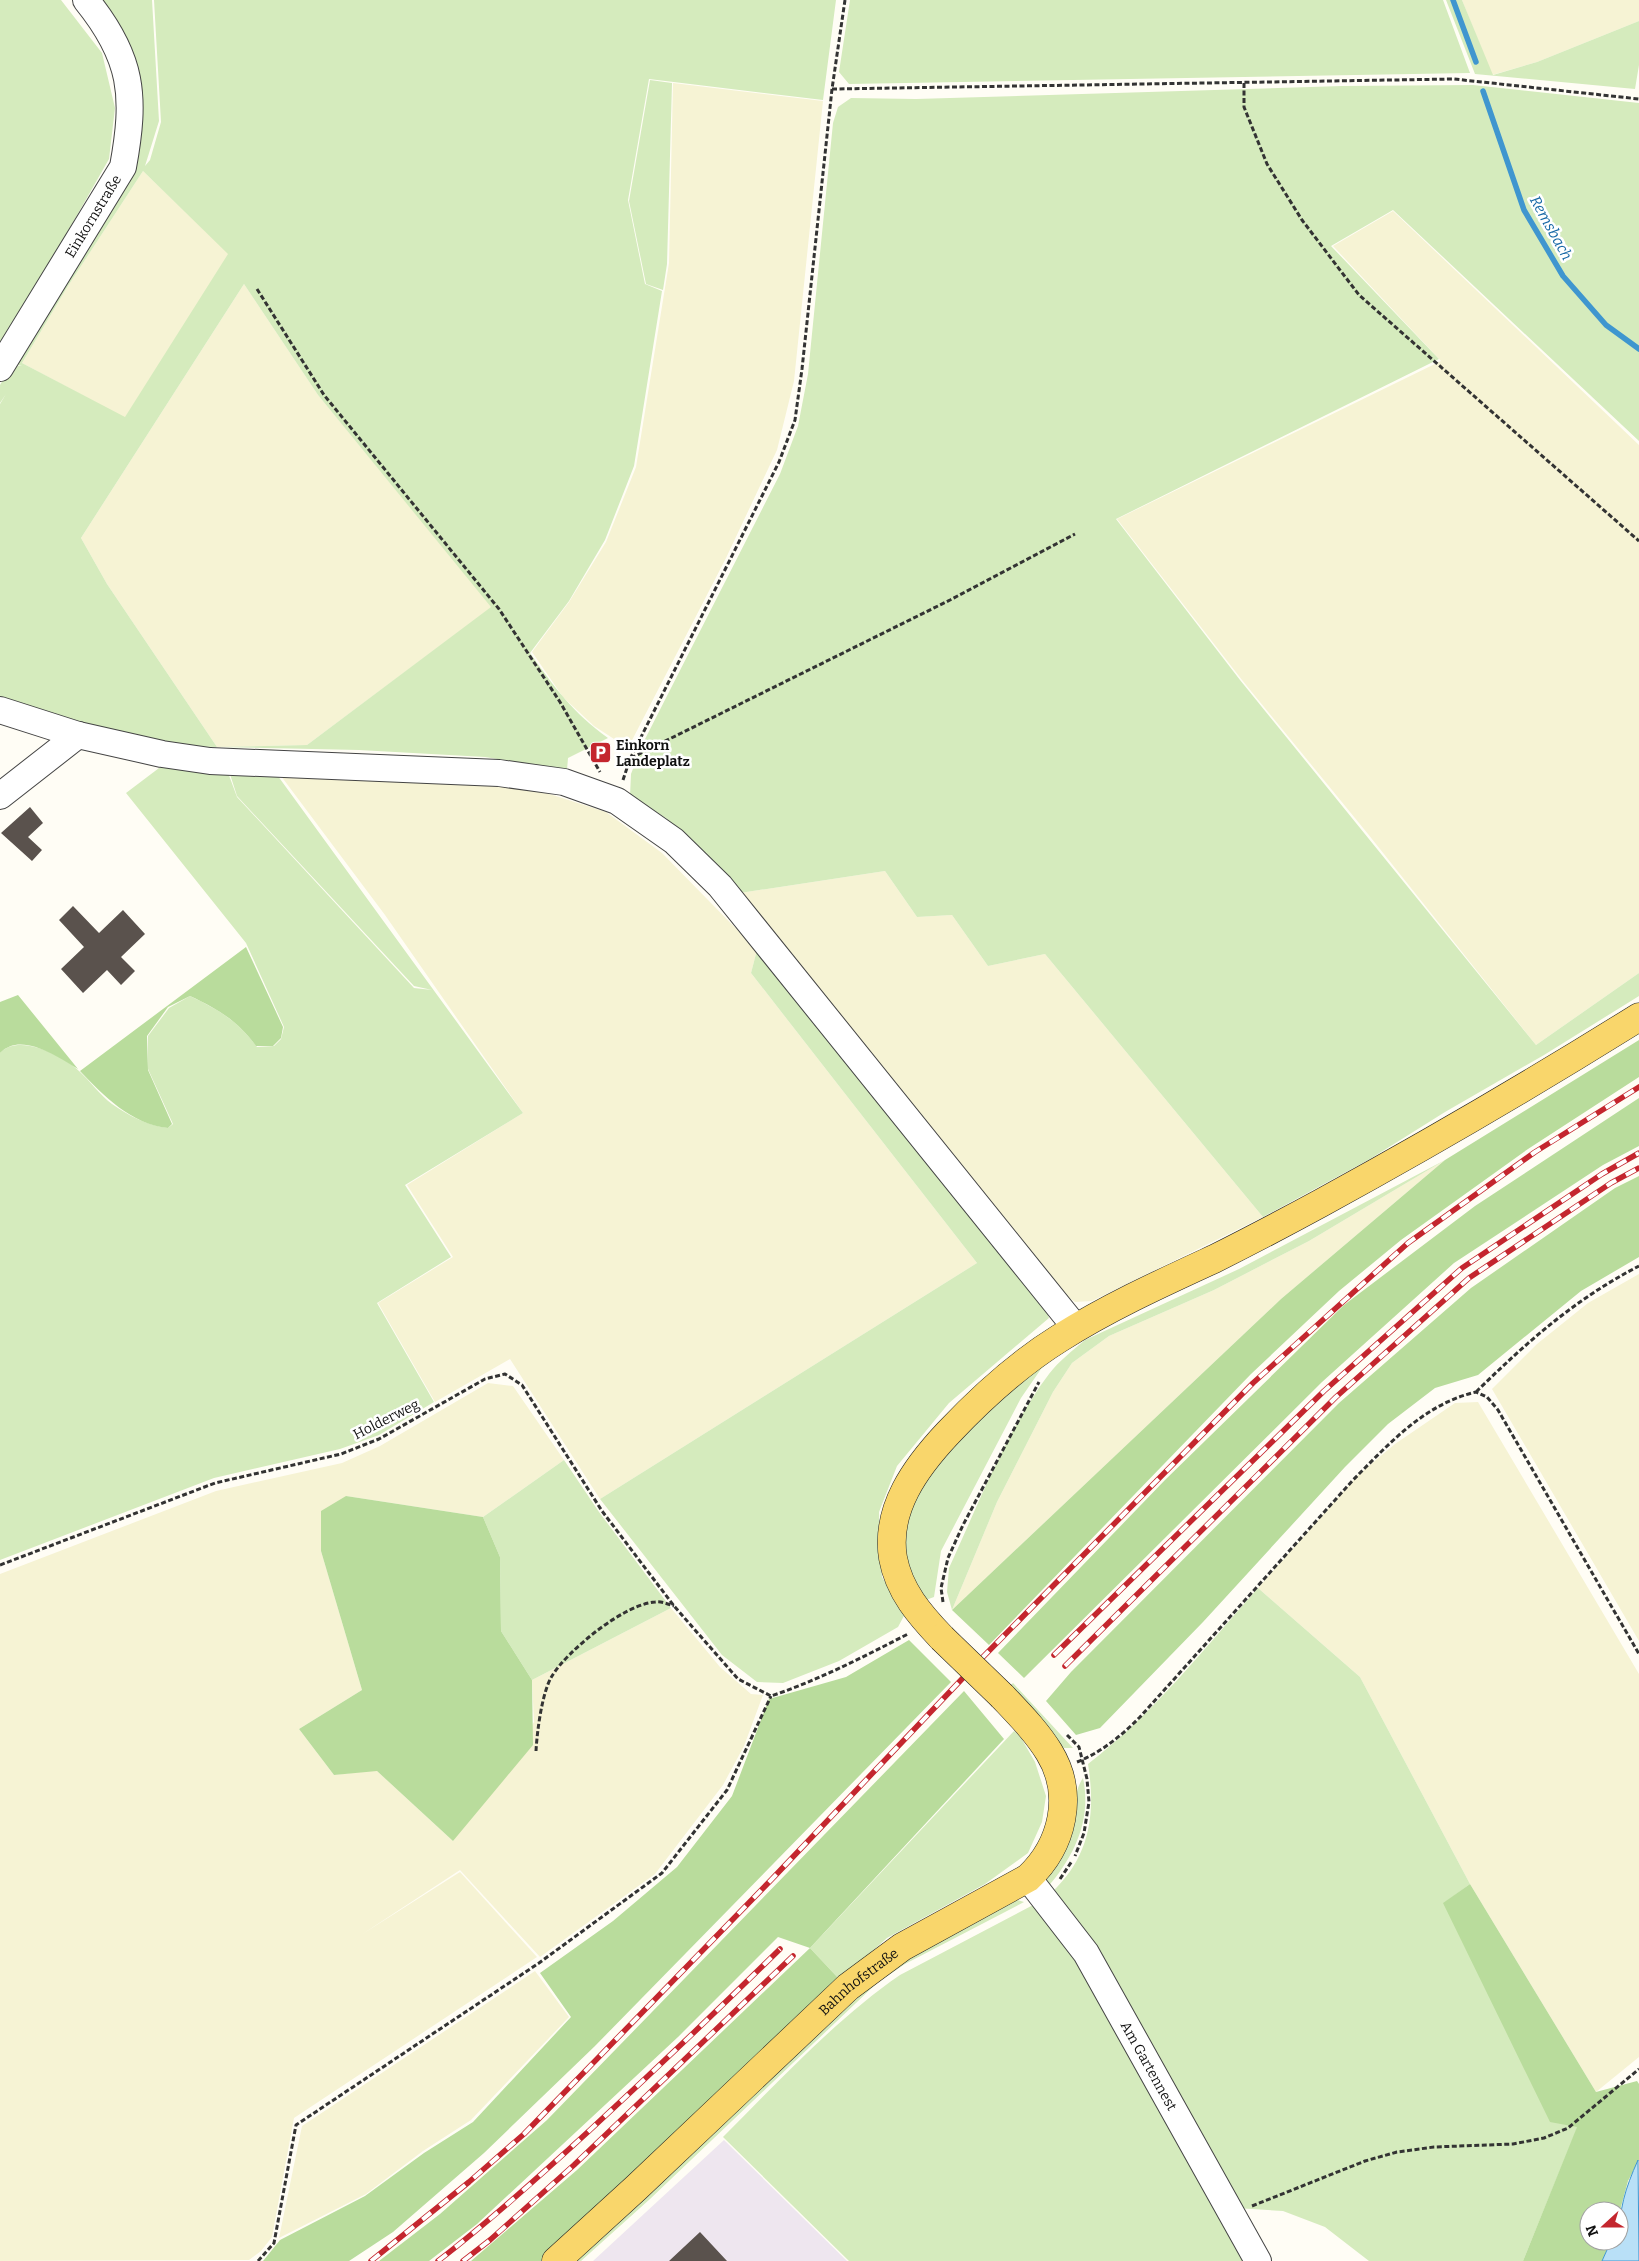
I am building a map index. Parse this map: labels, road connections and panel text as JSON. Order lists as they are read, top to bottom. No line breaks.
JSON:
{"streets":{"main road":["Bahnhofstraße"],"street":["Einkornstraße","Am Gartennest"],"path":["Holderweg"]},"crossings":[["Bahnhofstraße","Am Gartennest"]],"water":["Remsbach"],"places":{"parking":["Einkorn Landeplatz"]},"north":"left"}
